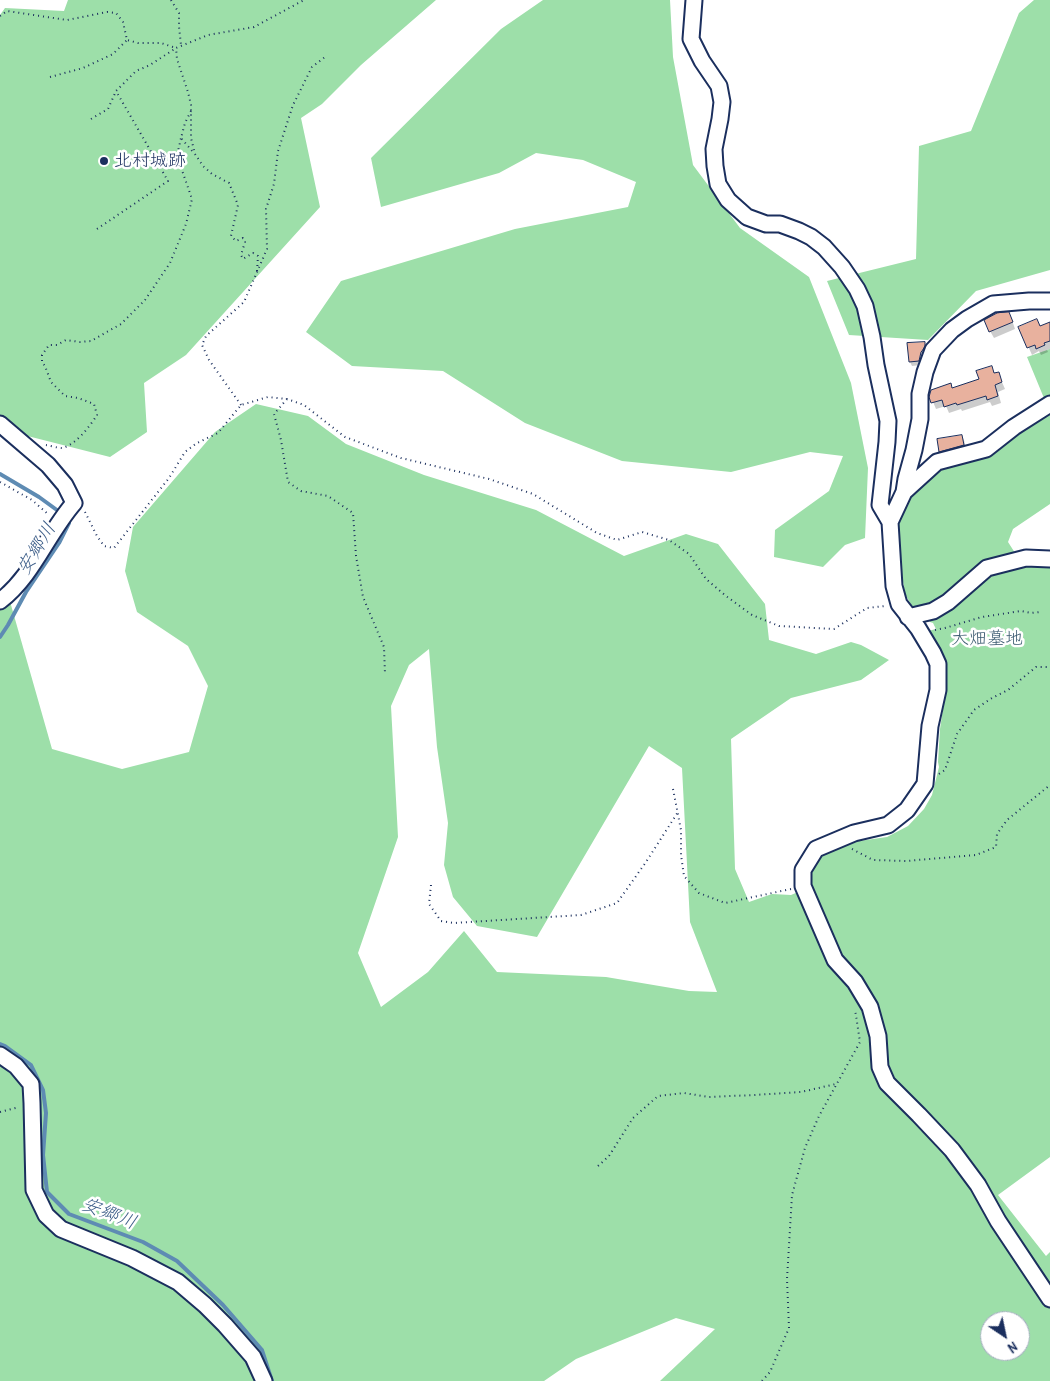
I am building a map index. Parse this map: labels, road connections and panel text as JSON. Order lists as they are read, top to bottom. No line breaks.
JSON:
{"water":["安郷川"],"parks":["大畑墓地"],"places":["北村城跡"],"north":"bottom right"}
